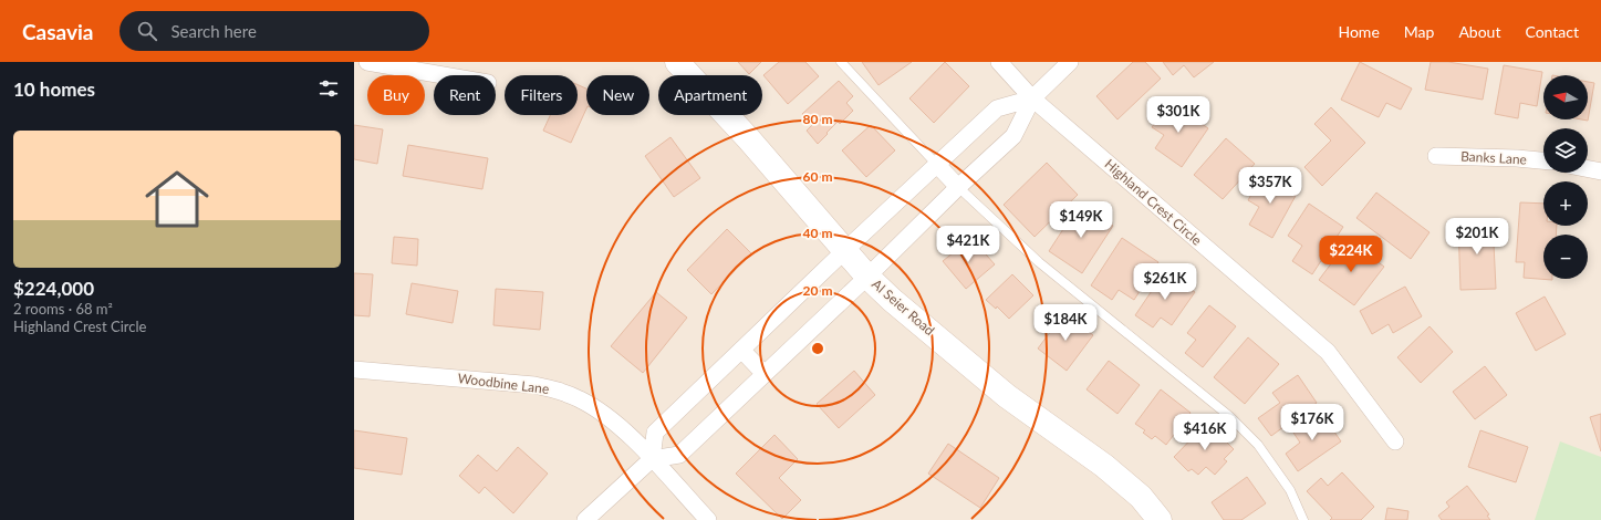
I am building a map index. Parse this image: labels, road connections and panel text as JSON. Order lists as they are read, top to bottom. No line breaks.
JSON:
{"streets":{"street":["Banks Lane","Highland Crest Circle","Al Seier Road","Woodbine Lane"]},"north":"left","page":{"header":"Casavia","search":"Search here","nav":["Home","Map","About","Contact"],"heading":"10 homes","map_buttons":["+","−"],"chip":["Buy","Rent","Filters","New","Apartment"],"price":["$301K","$357K","$149K","$201K","$421K","$224K","$261K","$184K","$176K","$416K"],"list":[{"name":"$224,000","note":"2 rooms · 68 m² · Highland Crest Circle"}]},"rings":["80 m","60 m","40 m","20 m"]}
